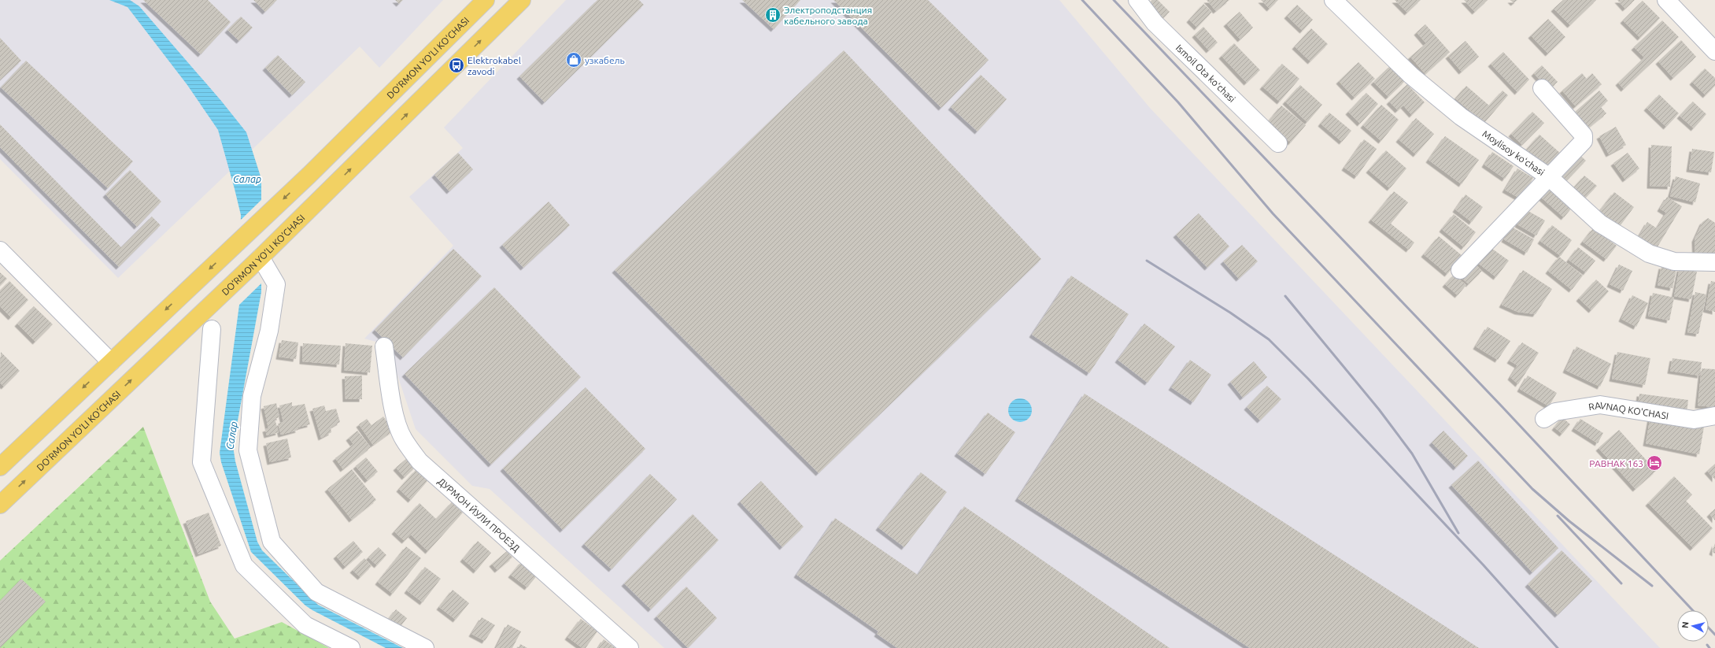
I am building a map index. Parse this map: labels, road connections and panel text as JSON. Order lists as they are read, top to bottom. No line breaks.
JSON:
{"streets":{"main road":["DO‘RMON YO‘LI KO‘CHASI"],"street":["Ismoil Ota koʻchasi","Moylisoy koʻchasi","RAVNAQ KO'CHASI","ДУРМОН ЙУЛИ ПРОЕЗД"]},"water":["Салар"],"places":{"building":["Электроподстанция кабельного завода"],"shop":["узкабель"],"bus stop":["Elektrokabel zavodi"],"hotel":["РАВНАК 163"]},"north":"left"}
